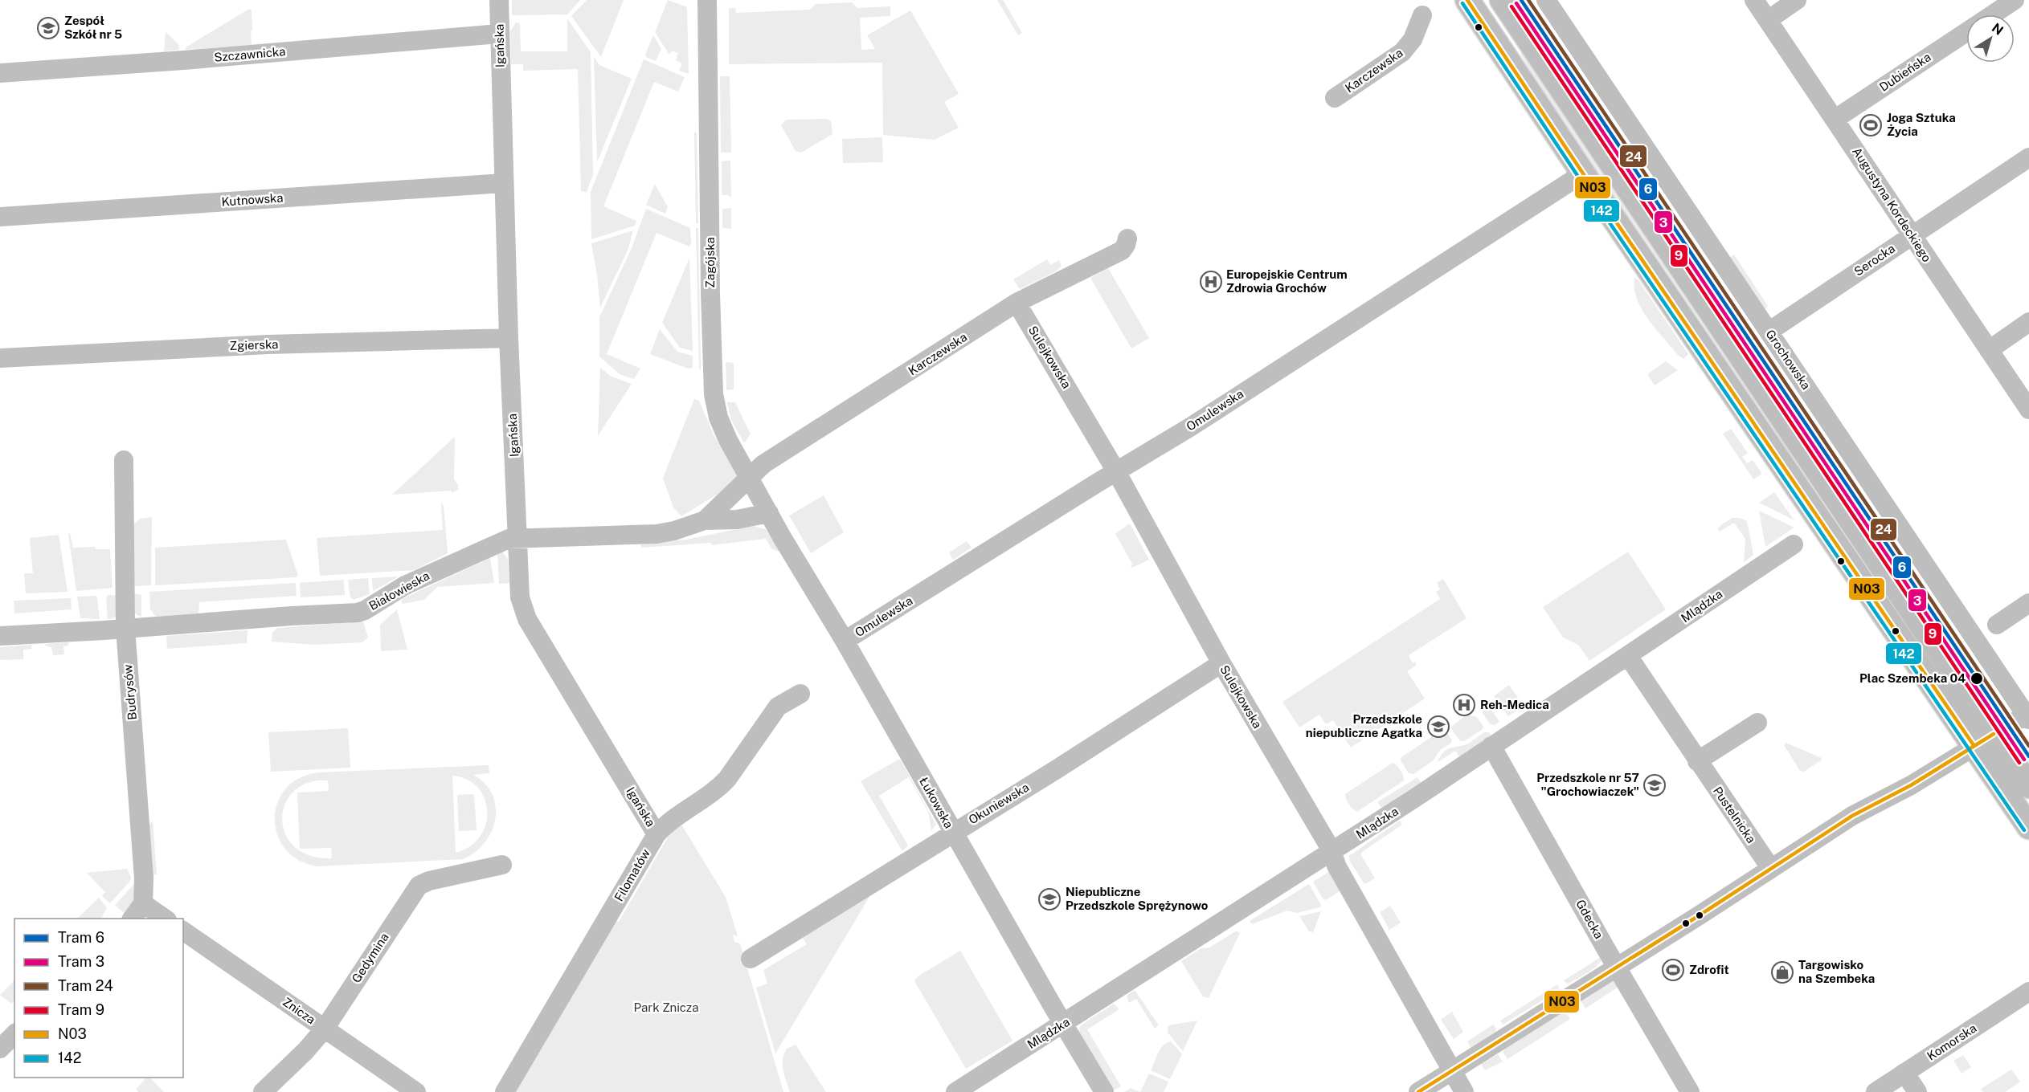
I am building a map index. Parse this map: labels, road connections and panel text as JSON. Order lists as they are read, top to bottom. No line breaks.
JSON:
{"streets":{"street":["Igańska","Szczawnicka","Karczewska","Dubieńska","Kutnowska","Augustyna Kordeckiego","Serocka","Zagójska","Zgierska","Sulejkowska","Grochowska","Omulewska","Białowieska","Mlądzka","Budrysów","Łukowska","Okuniewska","Pustelnicka","Filomatów","Gdecka","Gedymina","Znicza","Komorska"]},"crossings":[["Igańska","Szczawnicka"],["Igańska","Kutnowska"],["Igańska","Zgierska"],["Igańska","Białowieska"],["Igańska","Filomatów"],["Karczewska","Zagójska"],["Karczewska","Sulejkowska"],["Karczewska","Białowieska"],["Dubieńska","Augustyna Kordeckiego"],["Augustyna Kordeckiego","Serocka"],["Serocka","Grochowska"],["Zagójska","Białowieska"],["Zagójska","Łukowska"],["Sulejkowska","Omulewska"],["Sulejkowska","Mlądzka"],["Sulejkowska","Okuniewska"],["Omulewska","Łukowska"],["Białowieska","Budrysów"],["Białowieska","Łukowska"],["Mlądzka","Łukowska"],["Mlądzka","Pustelnicka"],["Mlądzka","Gdecka"],["Łukowska","Okuniewska"],["Gedymina","Znicza"]],"parks":["Park Znicza"],"places":{"school or university":["Zespół Szkół nr 5","Przedszkole niepubliczne Agatka","Przedszkole nr 57 \"Grochowiaczek\"","Niepubliczne Przedszkole Sprężynowo"],"sports":["Joga Sztuka Życia","Zdrofit"],"hospital":["Europejskie Centrum Zdrowia Grochów","Reh-Medica"],"other":["Plac Szembeka 04"],"shop":["Targowisko na Szembeka"]},"lines":["tram line 6","tram line 24","transit line N03","tram line 3","transit line 142","tram line 9"],"legend":["Tram 6","Tram 3","Tram 24","Tram 9","N03","142"],"north":"top right"}
